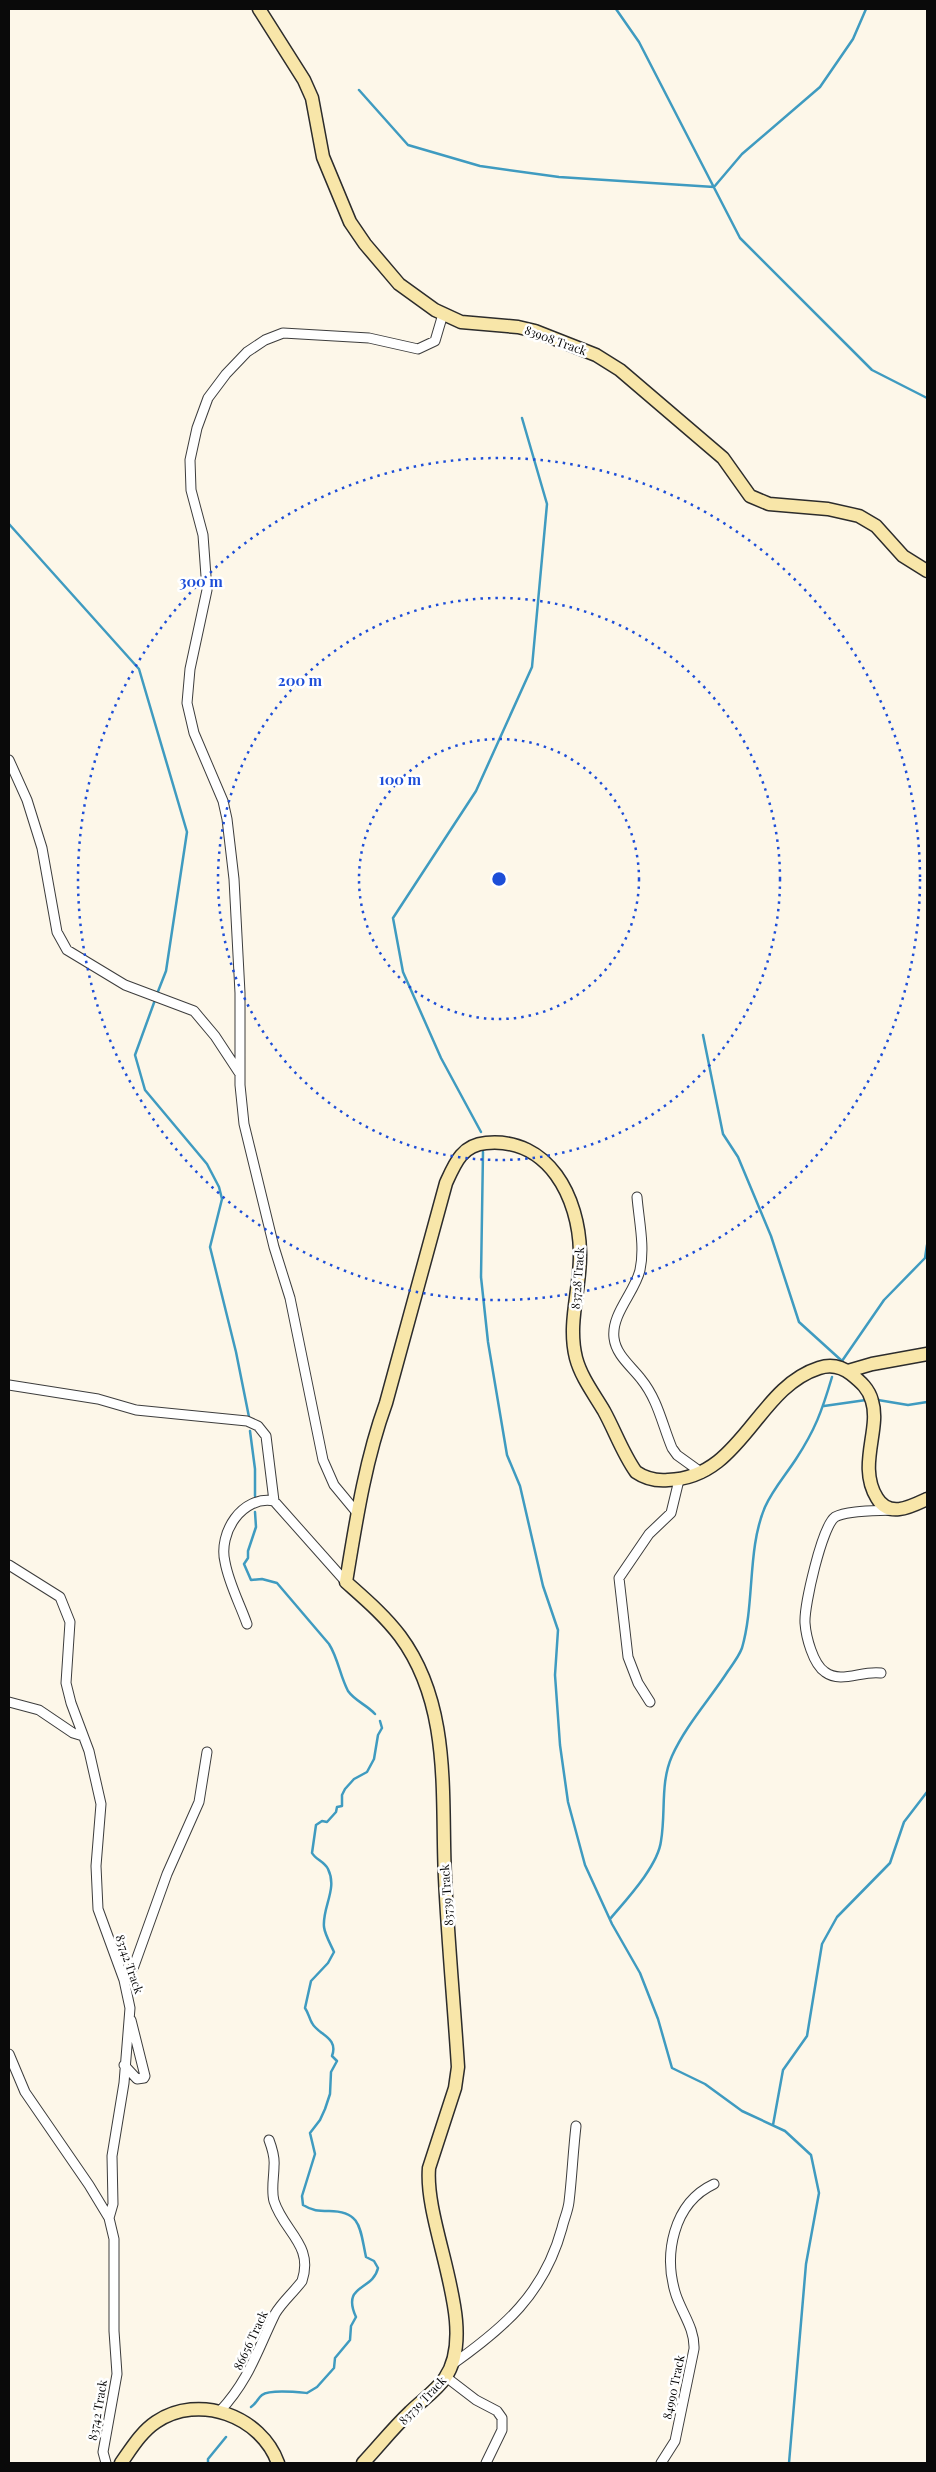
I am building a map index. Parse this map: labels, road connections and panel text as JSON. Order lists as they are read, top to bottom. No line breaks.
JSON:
{"streets":{"street":["83908 Track","83728 Track","83739 Track","83742 Track","86656 Track","84990 Track"]},"crossings":[["83728 Track","83739 Track"]],"rings":["300 m","200 m","100 m"]}
